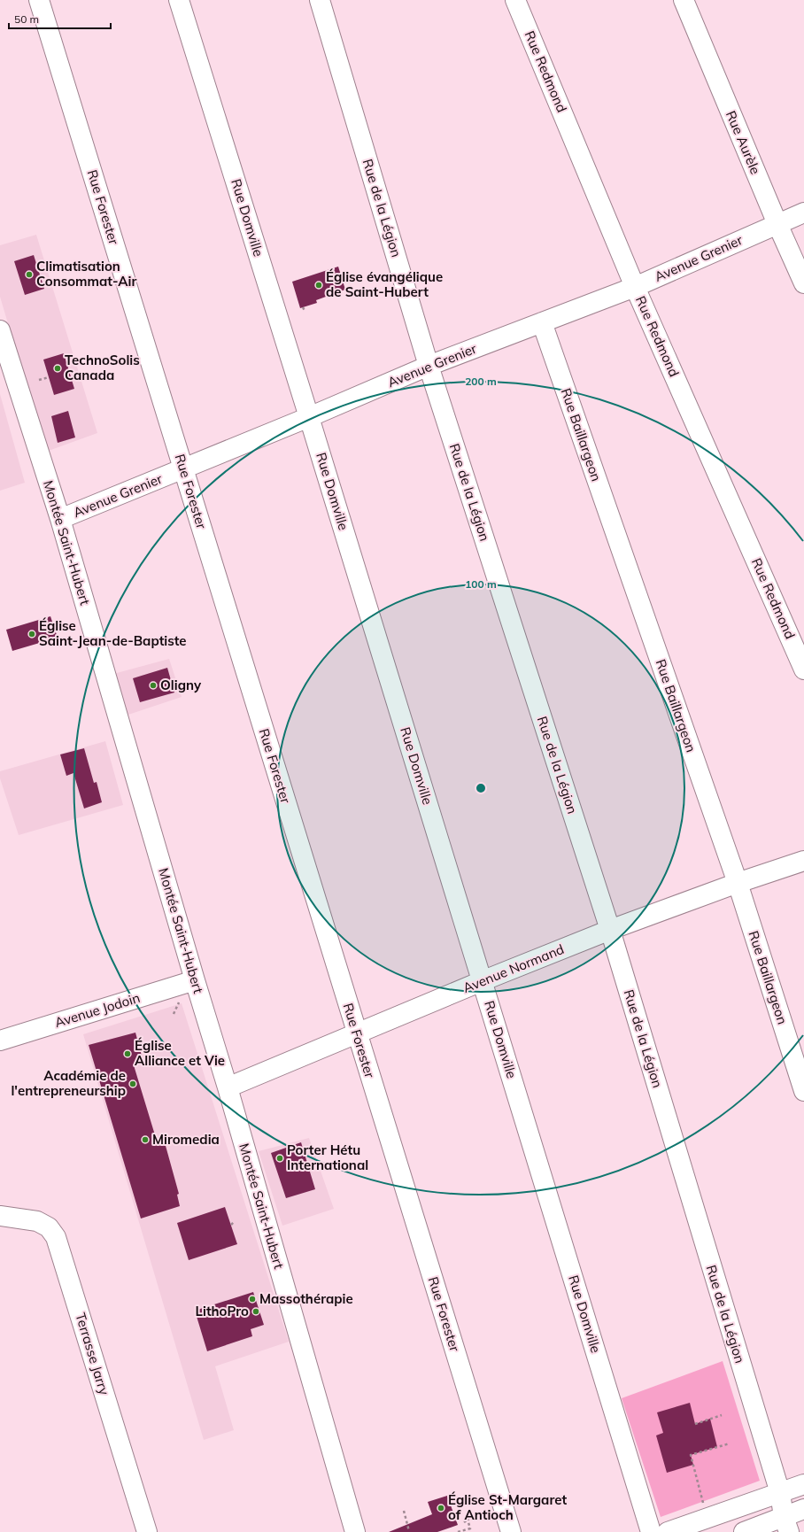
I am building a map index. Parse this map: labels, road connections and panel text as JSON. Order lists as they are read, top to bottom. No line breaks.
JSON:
{"streets":{"street":["Rue Redmond","Rue Aurèle","Rue Forester","Rue de la Légion","Rue Domville","Avenue Grenier","Rue Baillargeon","Montée Saint-Hubert","Avenue Normand","Avenue Jodoin","Terrasse Jarry"]},"crossings":[["Rue Redmond","Avenue Grenier"],["Rue Aurèle","Avenue Grenier"],["Rue Forester","Avenue Grenier"],["Rue Forester","Avenue Normand"],["Rue de la Légion","Avenue Grenier"],["Rue de la Légion","Avenue Normand"],["Rue Domville","Avenue Grenier"],["Rue Domville","Avenue Normand"],["Avenue Grenier","Rue Baillargeon"],["Avenue Grenier","Montée Saint-Hubert"],["Rue Baillargeon","Avenue Normand"],["Montée Saint-Hubert","Avenue Normand"],["Montée Saint-Hubert","Avenue Jodoin"]],"places":["Climatisation Consommat-Air","Église évangélique de Saint-Hubert","TechnoSolis Canada","Église Saint-Jean-de-Baptiste","Oligny","Église Alliance et Vie","Académie de l'entrepreneurship","Miromedia","Porter Hétu International","Massothérapie","LithoPro","Église St-Margaret of Antioch"],"scale_bar":"50 m","rings":["200 m","100 m"]}
